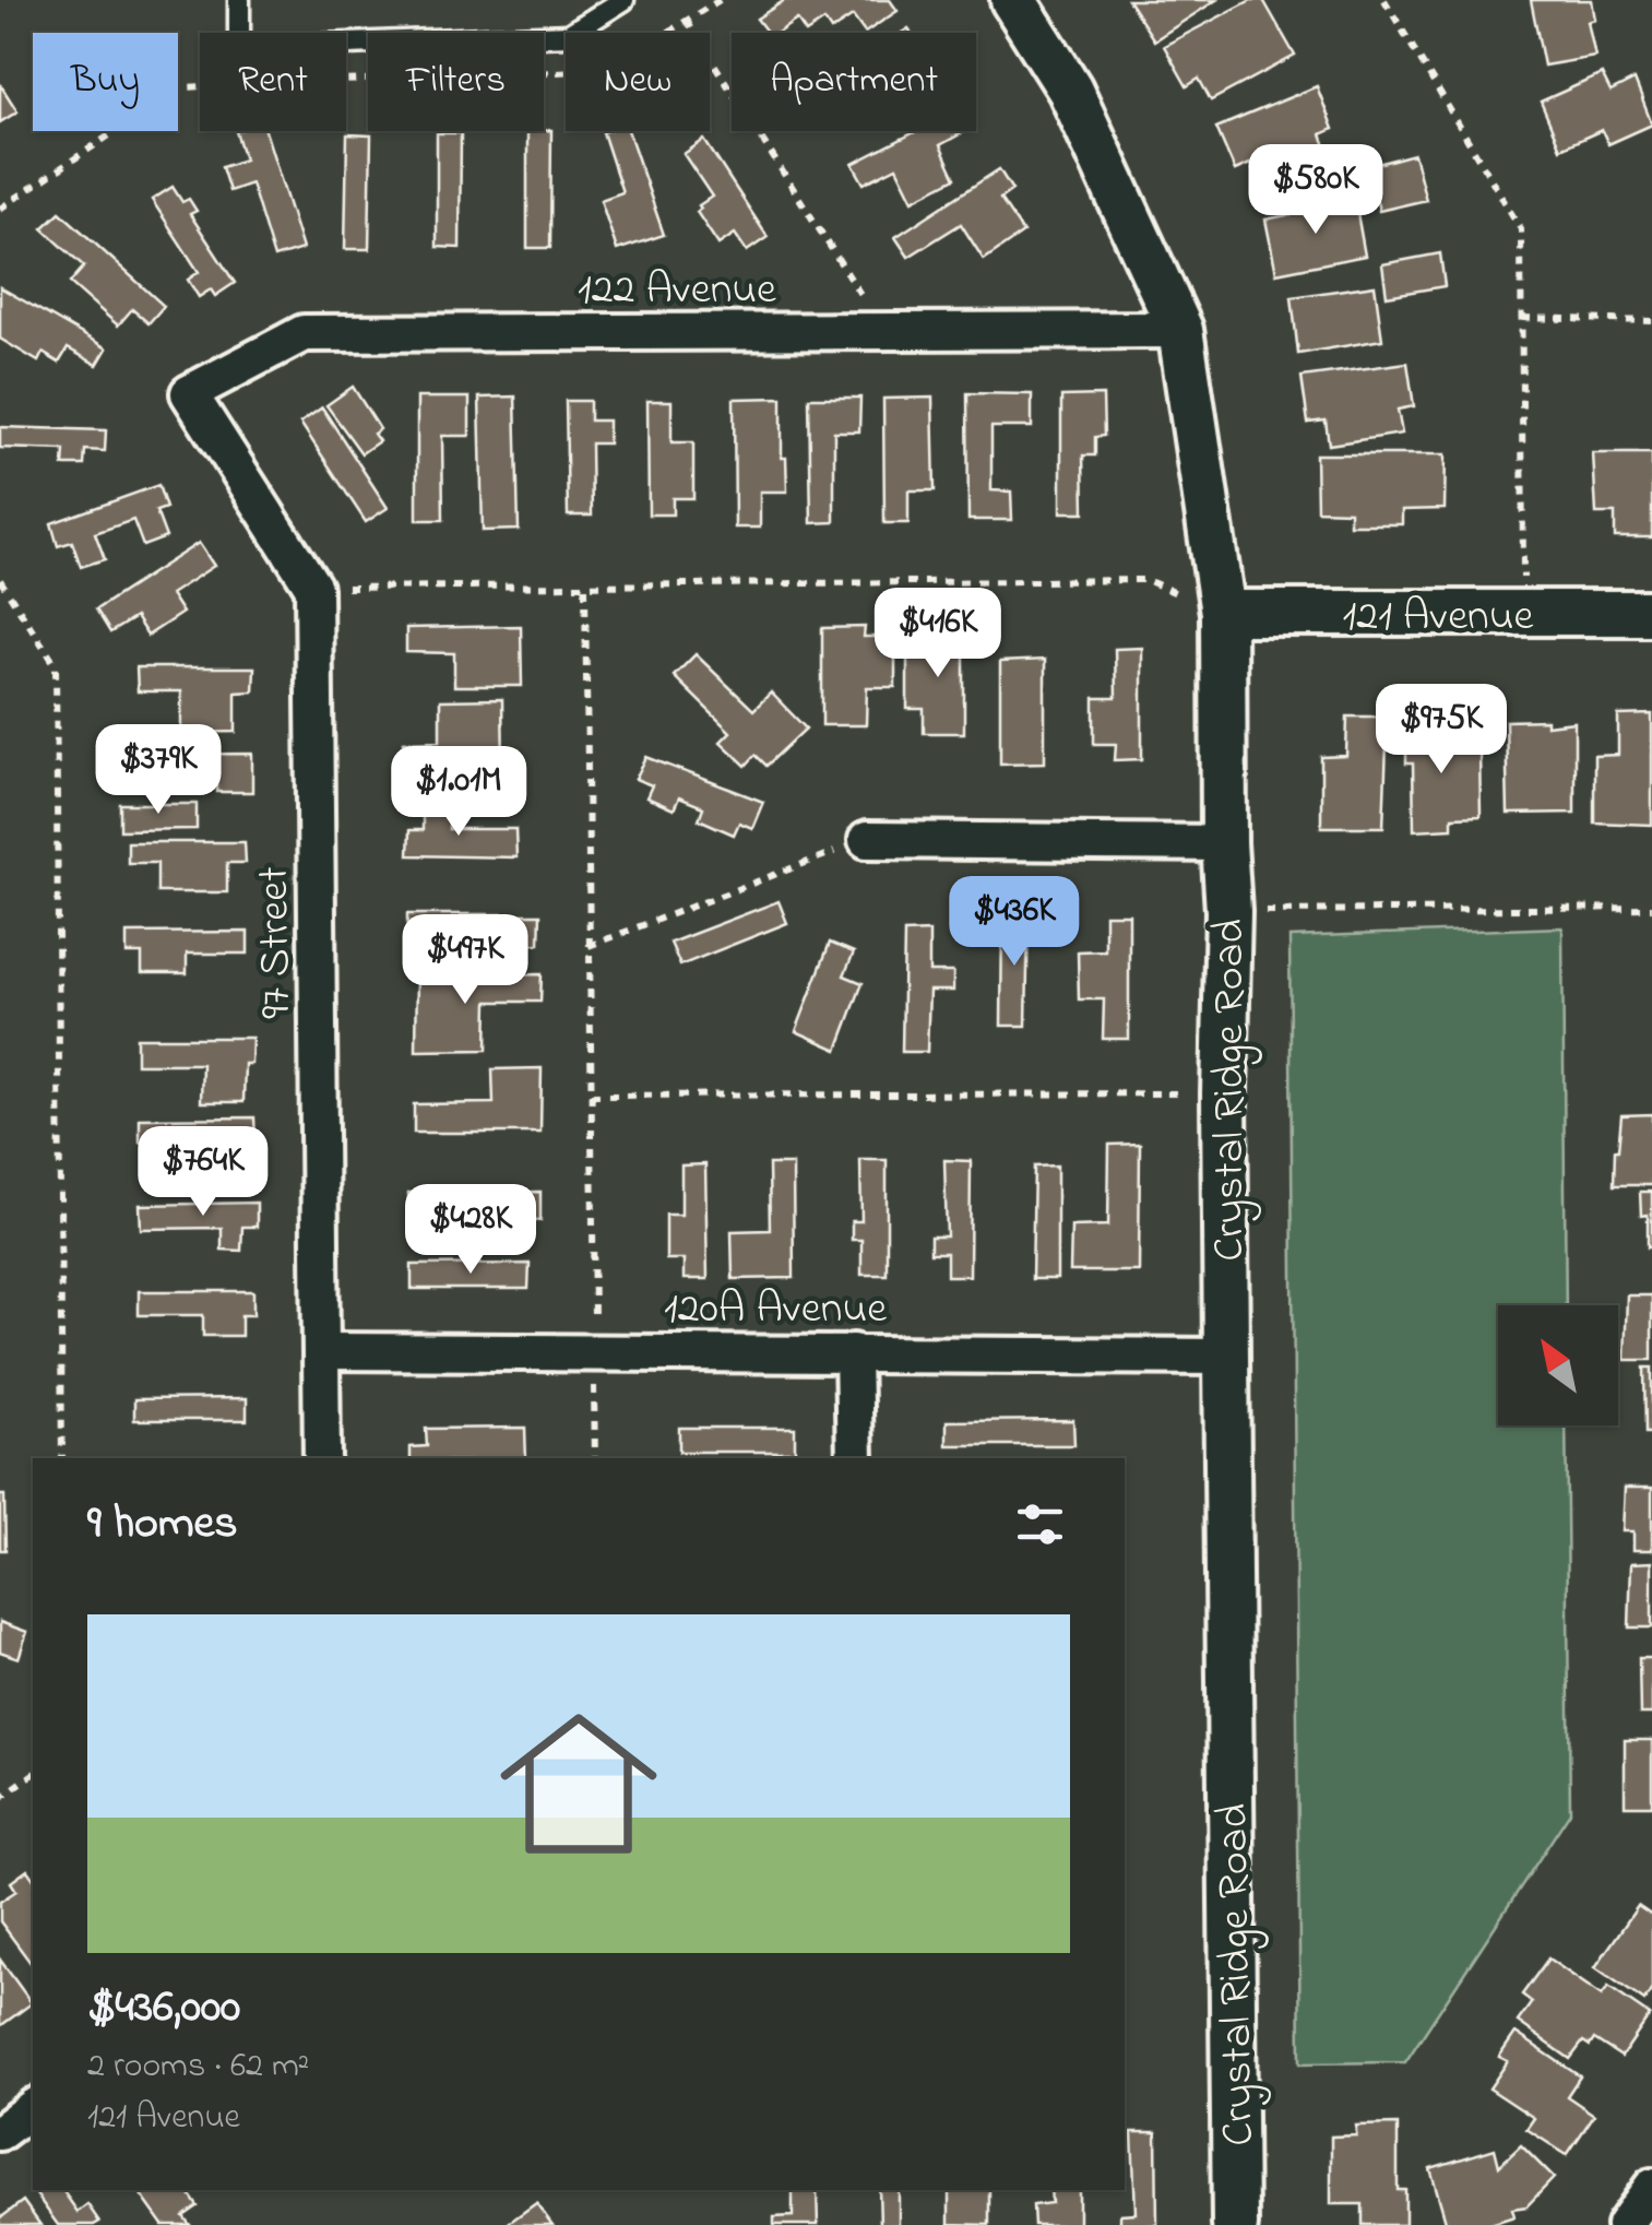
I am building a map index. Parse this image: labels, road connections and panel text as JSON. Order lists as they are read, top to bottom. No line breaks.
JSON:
{"streets":{"street":["122 Avenue","121 Avenue","97 Street","Crystal Ridge Road","120A Avenue"]},"crossings":[["122 Avenue","97 Street"],["122 Avenue","Crystal Ridge Road"],["121 Avenue","Crystal Ridge Road"],["97 Street","120A Avenue"],["Crystal Ridge Road","120A Avenue"]],"north":"top left","page":{"chip":["Buy","Rent","Filters","New","Apartment"],"price":["$580K","$416K","$975K","$379K","$1.01M","$436K","$497K","$764K","$428K"],"heading":"9 homes","list":[{"name":"$436,000","note":"2 rooms · 62 m² · 121 Avenue"}]}}
